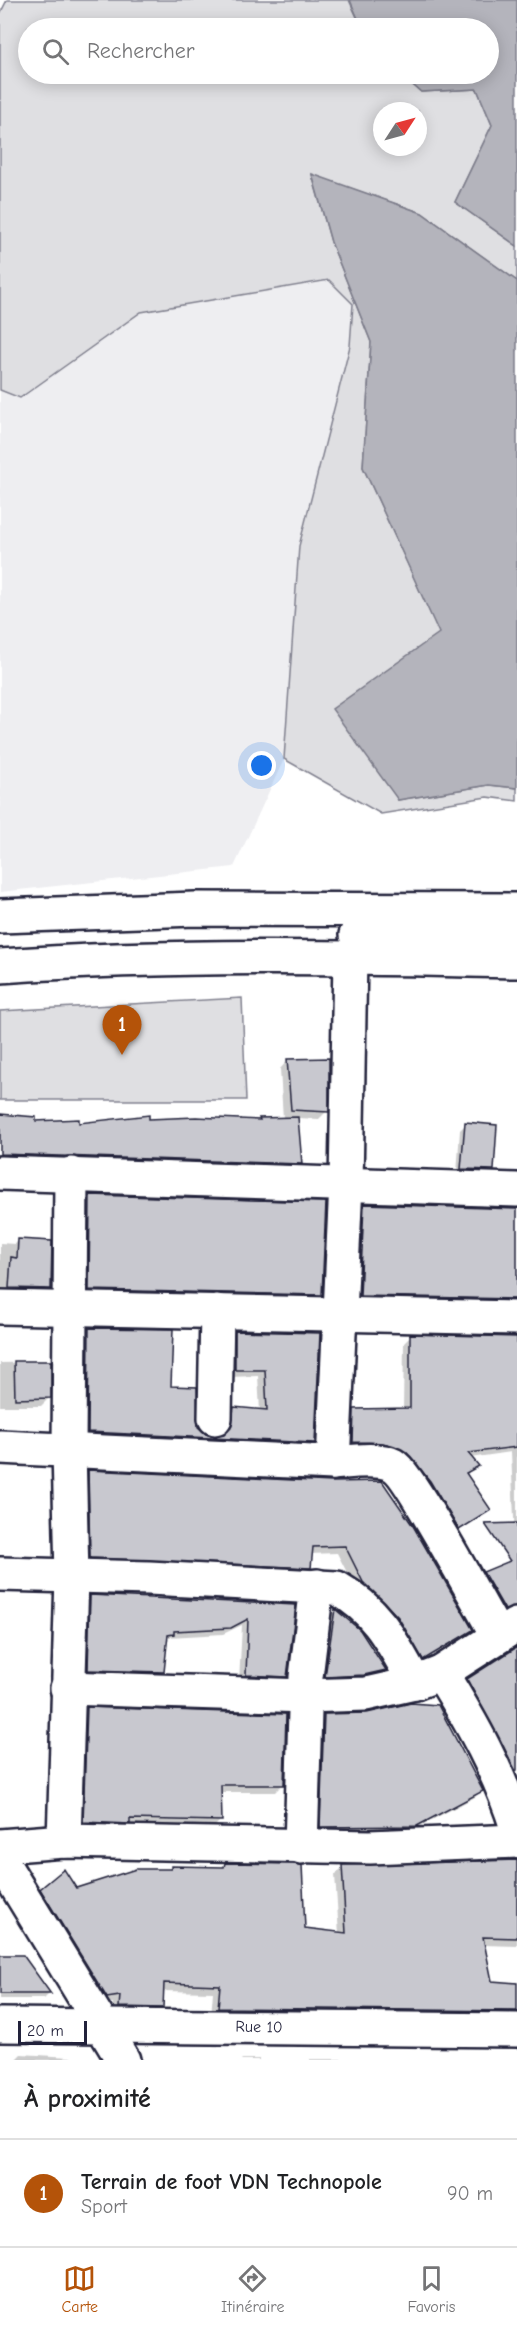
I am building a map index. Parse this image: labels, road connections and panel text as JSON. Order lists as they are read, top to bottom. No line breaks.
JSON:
{"streets":{"street":["Rue 10"]},"scale_bar":"20 m","north":"top right","page":{"search":"Rechercher","pins":"1","scale":"20 m","heading":"À proximité","list":[{"mark":"1","name":"Terrain de foot VDN Technopole","note":"Sport","value":"90 m"}],"nav":["Carte","Itinéraire","Favoris"]}}
